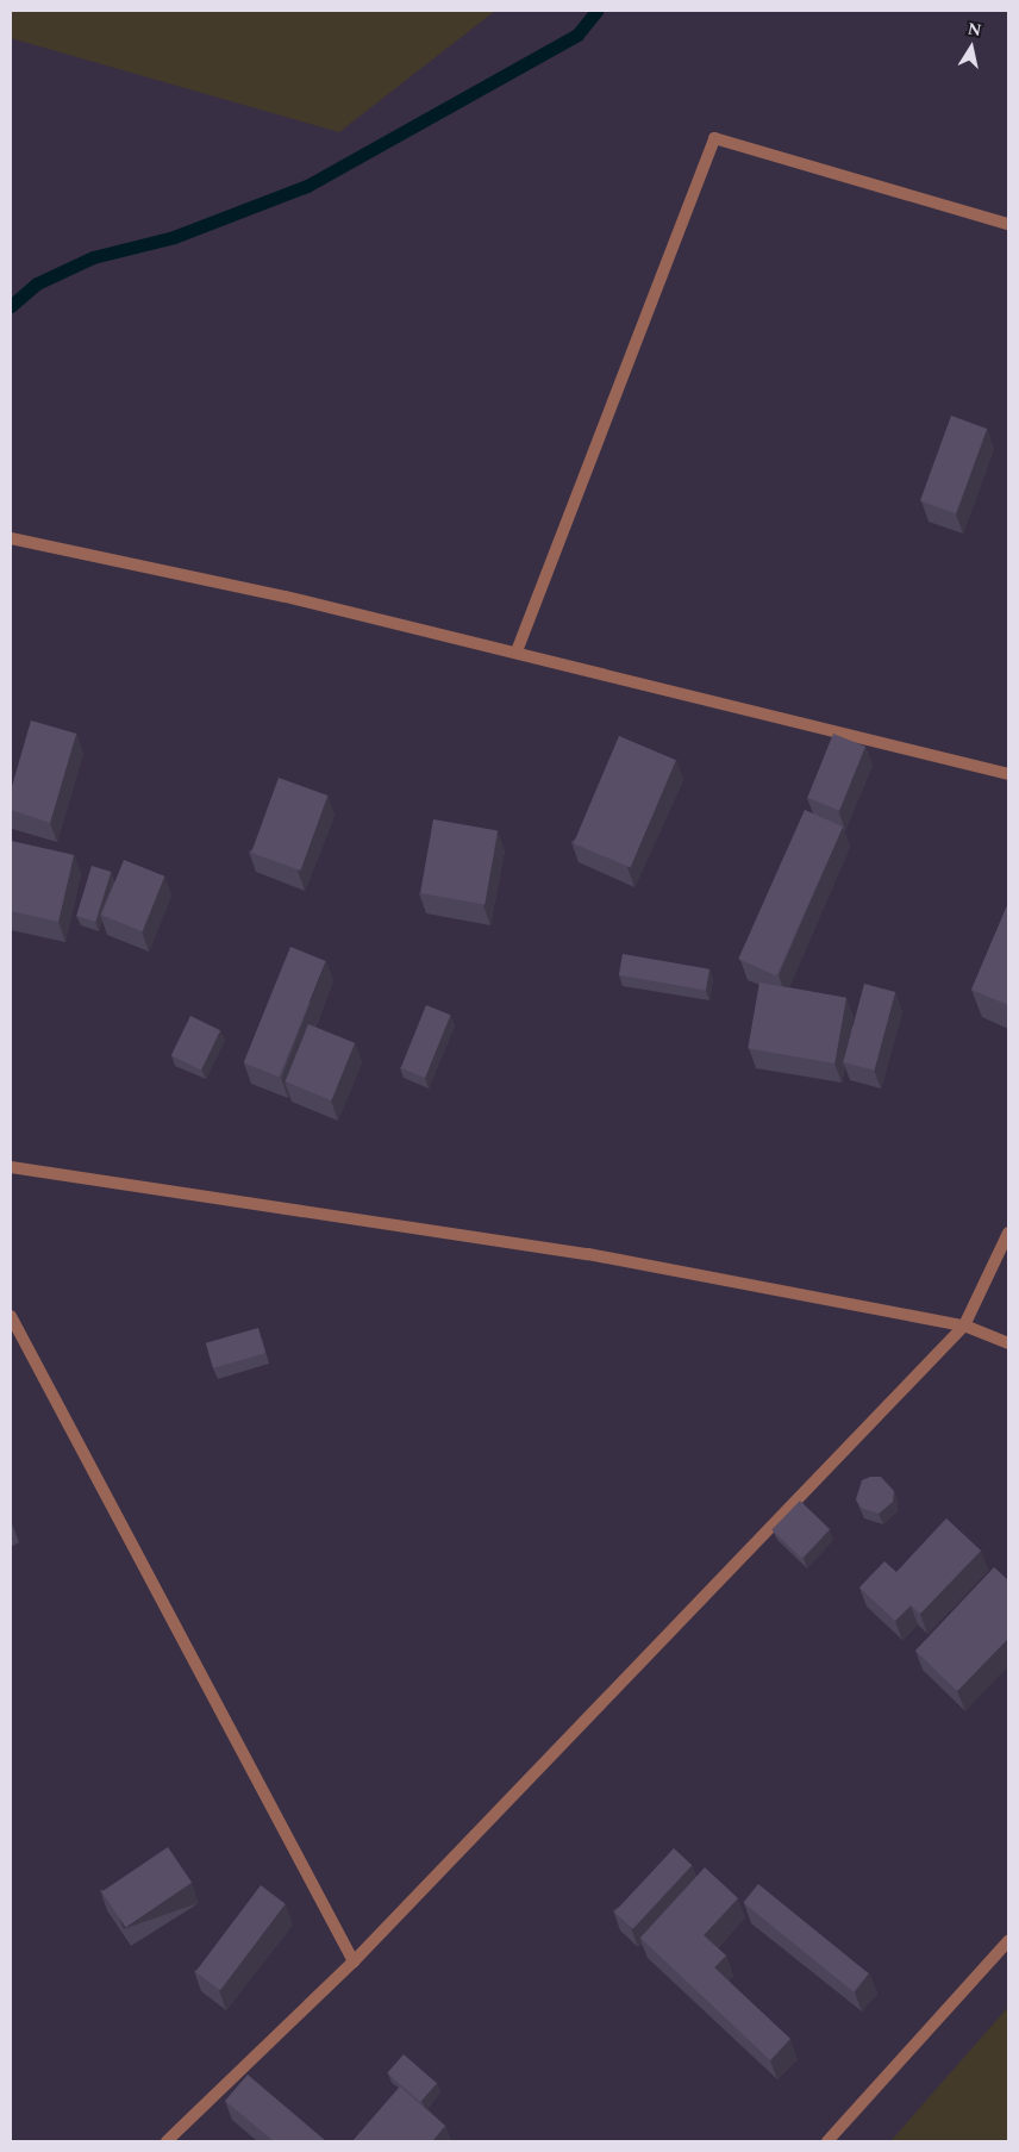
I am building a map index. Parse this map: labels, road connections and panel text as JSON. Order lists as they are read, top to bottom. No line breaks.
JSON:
{"north":"top"}
